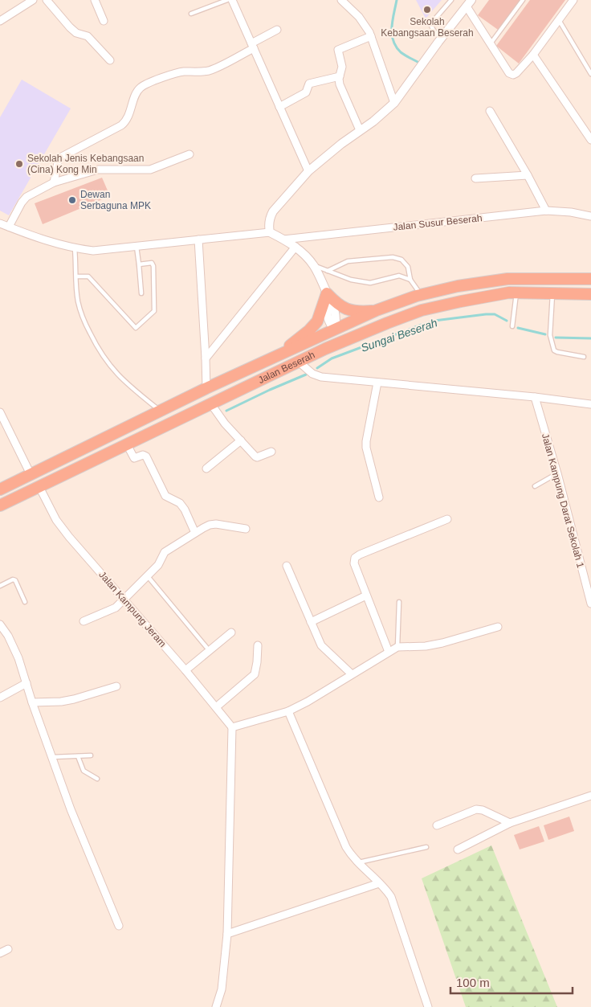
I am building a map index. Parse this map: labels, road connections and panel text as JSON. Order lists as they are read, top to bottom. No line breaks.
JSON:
{"streets":{"highway":["Jalan Beserah"],"street":["Jalan Susur Beserah","Jalan Kampung Darat Sekolah 1","Jalan Kampung Jeram"]},"crossings":[["Jalan Beserah","Jalan Kampung Jeram"]],"water":["Sungai Beserah"],"places":["Sekolah Kebangsaan Beserah","Sekolah Jenis Kebangsaan (Cina) Kong Min","Dewan Serbaguna MPK"],"scale_bar":"100 m"}
